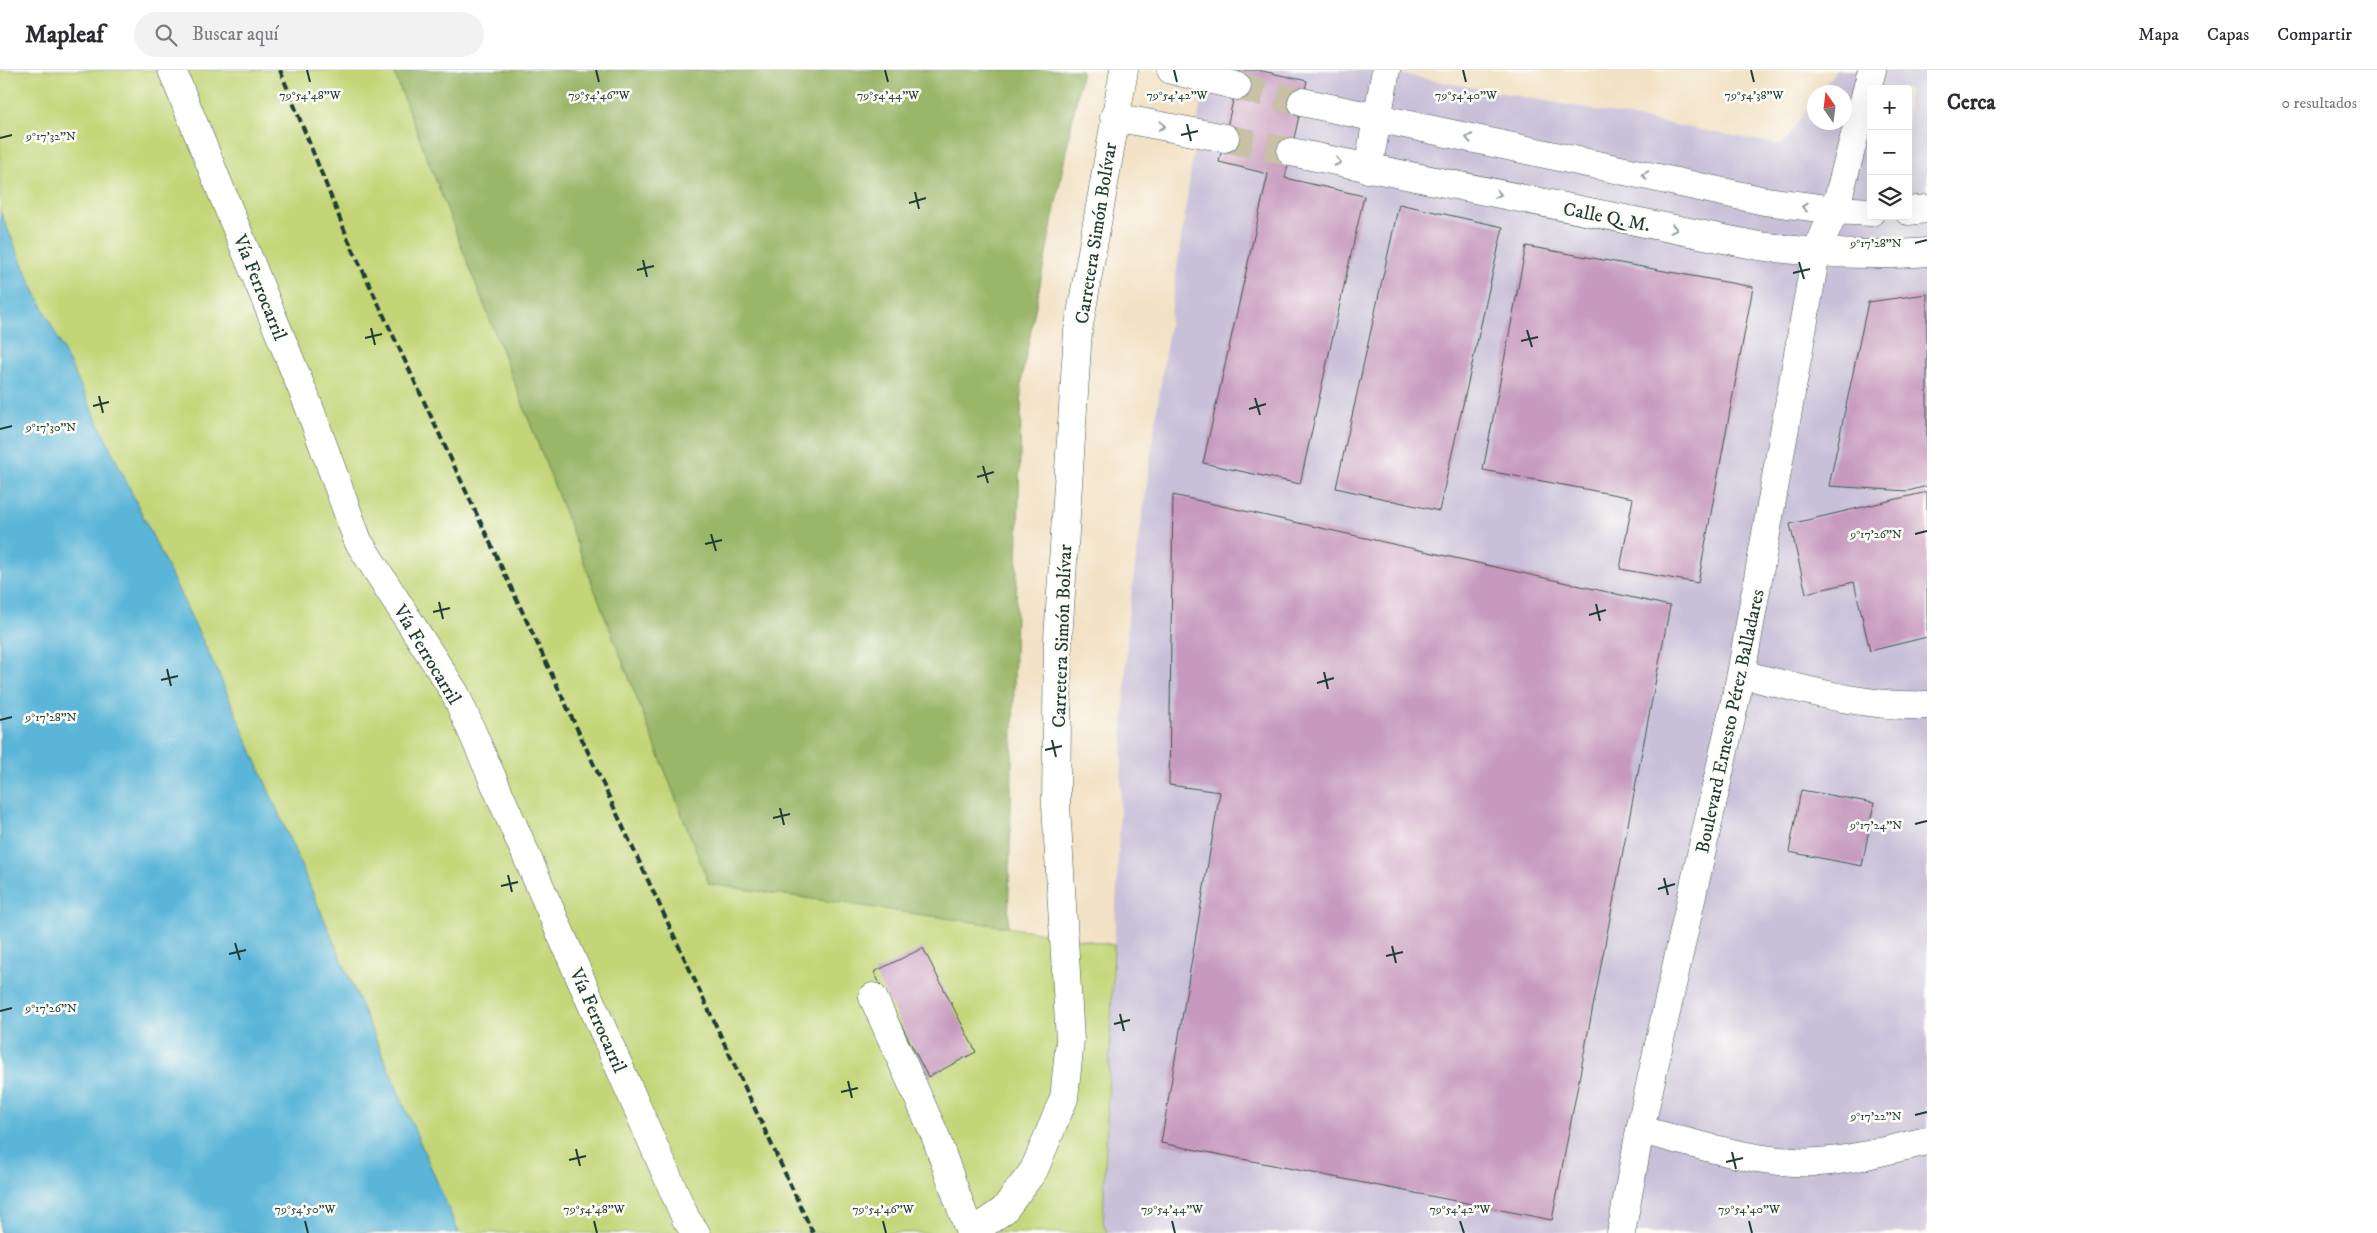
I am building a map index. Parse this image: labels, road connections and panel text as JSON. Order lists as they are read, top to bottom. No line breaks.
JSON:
{"streets":{"street":["Calle Q. M.","Carretera Simón Bolívar","Vía Ferrocarril","Boulevard Ernesto Pérez Balladares"]},"crossings":[["Calle Q. M.","Boulevard Ernesto Pérez Balladares"]],"north":"top","page":{"header":"Mapleaf","search":"Buscar aquí","nav":["Mapa","Capas","Compartir"],"heading":["Cerca","0 resultados"],"map_buttons":["+","−"]},"coordinates":["79°54'48\"W","79°54'42\"W","79°54'46\"W","79°54'44\"W","79°54'40\"W","79°54'38\"W","9°17'32\"N","9°17'28\"N","9°17'30\"N","9°17'26\"N","9°17'24\"N","9°17'22\"N","79°54'50\"W"]}
